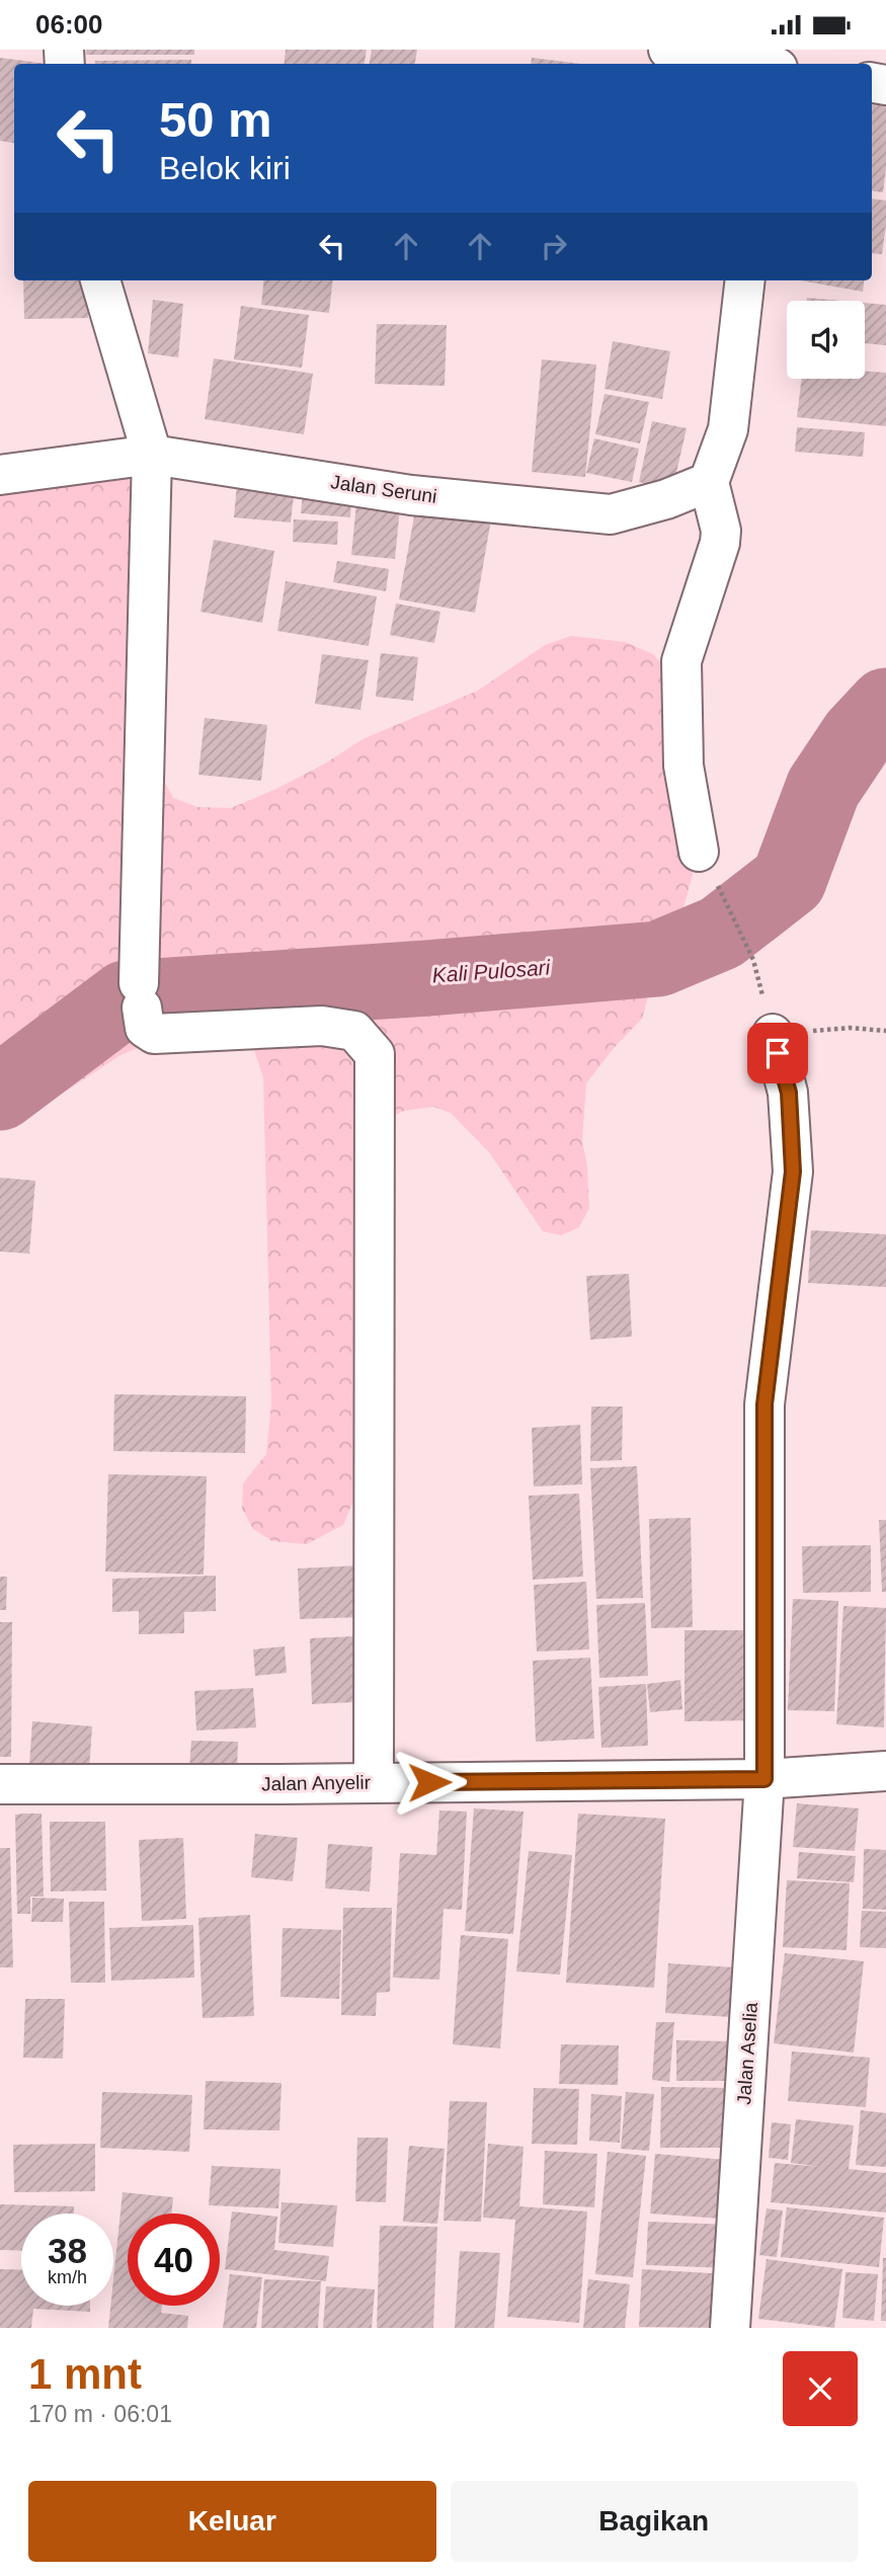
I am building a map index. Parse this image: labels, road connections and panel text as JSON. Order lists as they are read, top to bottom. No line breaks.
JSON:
{"streets":{"street":["Jalan Seruni","Jalan Anyelir","Jalan Aselia"]},"crossings":[["Jalan Anyelir","Jalan Aselia"]],"water":["Kali Pulosari"],"page":{"status":"06:00","turn":["50 m","Belok kiri"],"speed":"38 km/h","limit":"40","heading":["1 mnt","170 m · 06:01"],"buttons":["Keluar","Bagikan"]}}
